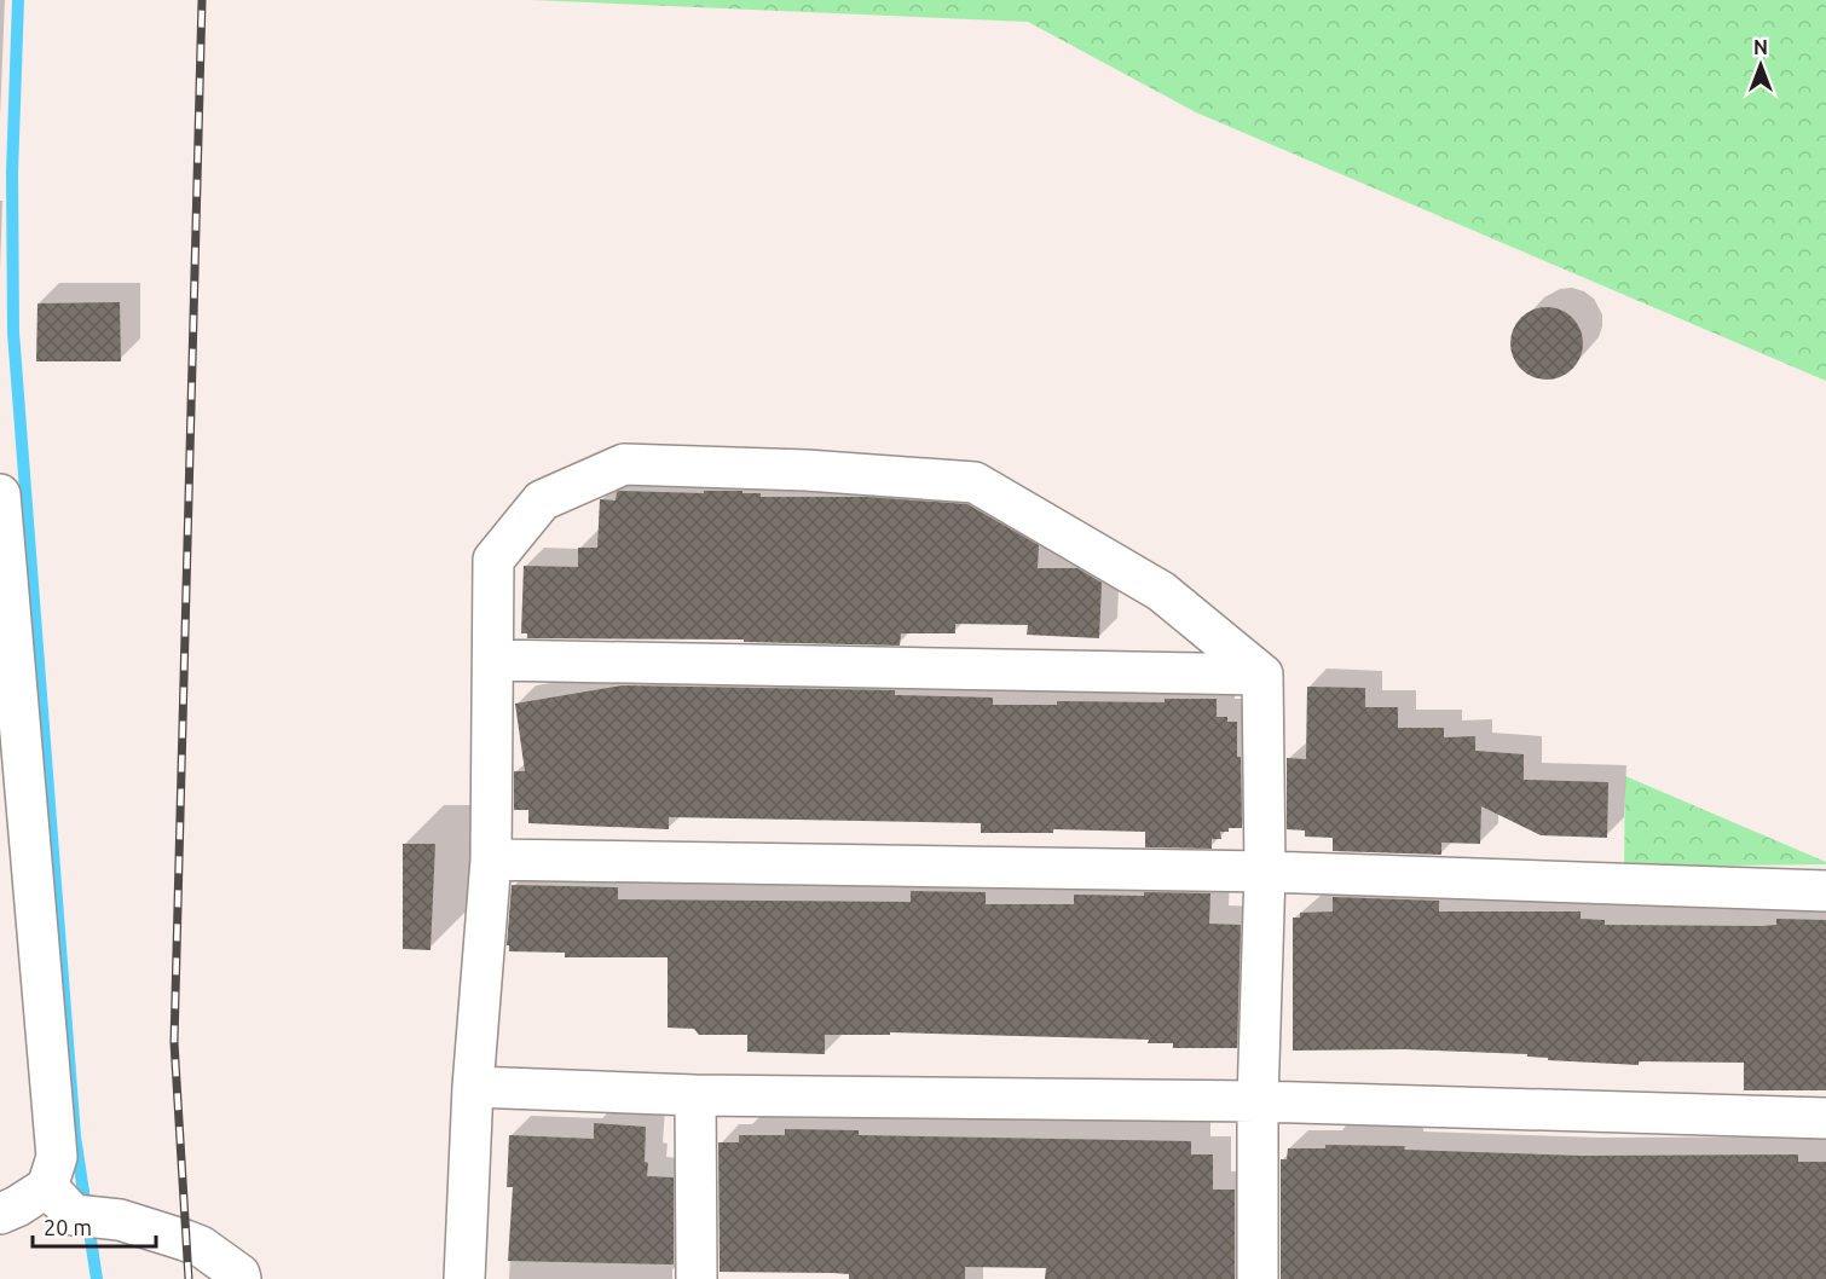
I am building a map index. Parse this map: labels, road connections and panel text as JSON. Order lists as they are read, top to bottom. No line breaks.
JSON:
{"scale_bar":"20 m","north":"top"}
